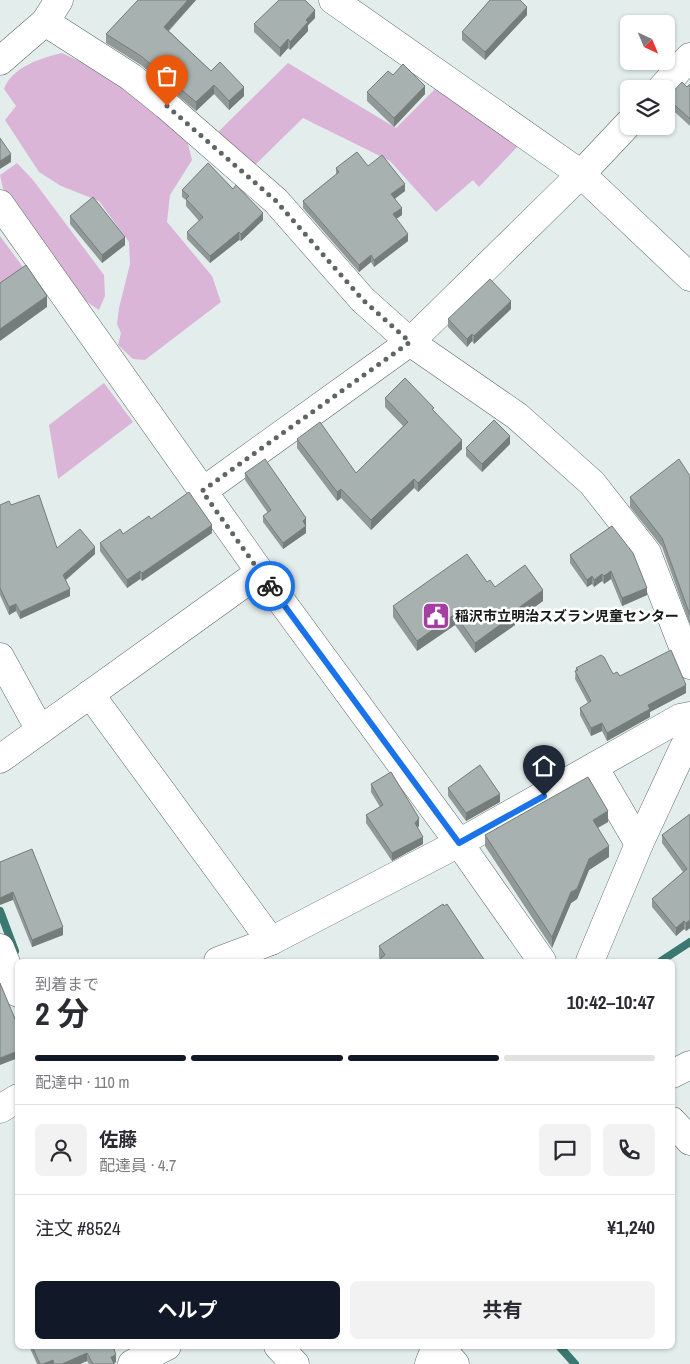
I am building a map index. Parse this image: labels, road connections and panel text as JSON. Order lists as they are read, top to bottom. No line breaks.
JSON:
{"places":{"public building":["稲沢市立明治スズラン児童センター"]},"north":"bottom right","page":{"heading":["2 分","到着まで","10:42–10:47"],"panel":["佐藤","配達員 · 4.7","注文 #8524","¥1,240"],"bar":"配達中 · 110 m","buttons":["ヘルプ","共有"]}}
